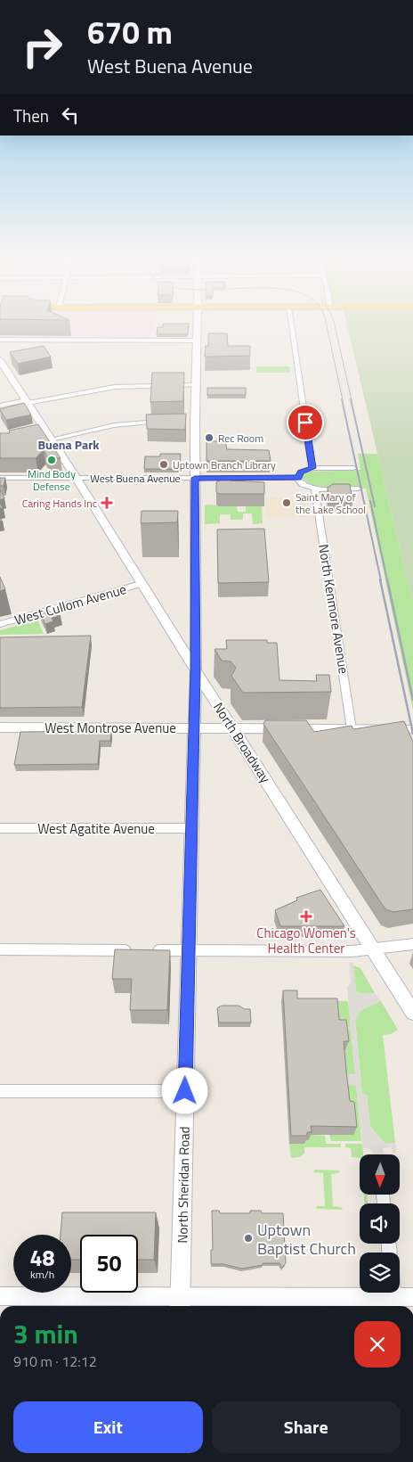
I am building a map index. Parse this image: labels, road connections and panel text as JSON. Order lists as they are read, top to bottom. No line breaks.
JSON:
{"streets":{"main road":["West Montrose Avenue","North Broadway","North Sheridan Road"],"street":["West Buena Avenue","West Cullom Avenue","North Kenmore Avenue","West Agatite Avenue"]},"crossings":[["West Buena Avenue","North Broadway"],["West Buena Avenue","North Sheridan Road"],["West Cullom Avenue","North Broadway"],["North Kenmore Avenue","West Montrose Avenue"],["West Montrose Avenue","North Broadway"],["West Montrose Avenue","North Sheridan Road"],["North Broadway","North Sheridan Road"],["West Agatite Avenue","North Sheridan Road"]],"districts":["Buena Park"],"places":{"other":["Rec Room","Mind Body Defense","Uptown Branch Library","Saint Mary of the Lake School","Uptown Baptist Church"],"health":["Caring Hands Inc","Chicago Women's Health Center"]},"north":"bottom","page":{"turn":["670 m","West Buena Avenue"],"then":"Then","speed":"48 km/h","limit":"50","heading":["3 min","910 m · 12:12"],"buttons":["Exit","Share"]}}
